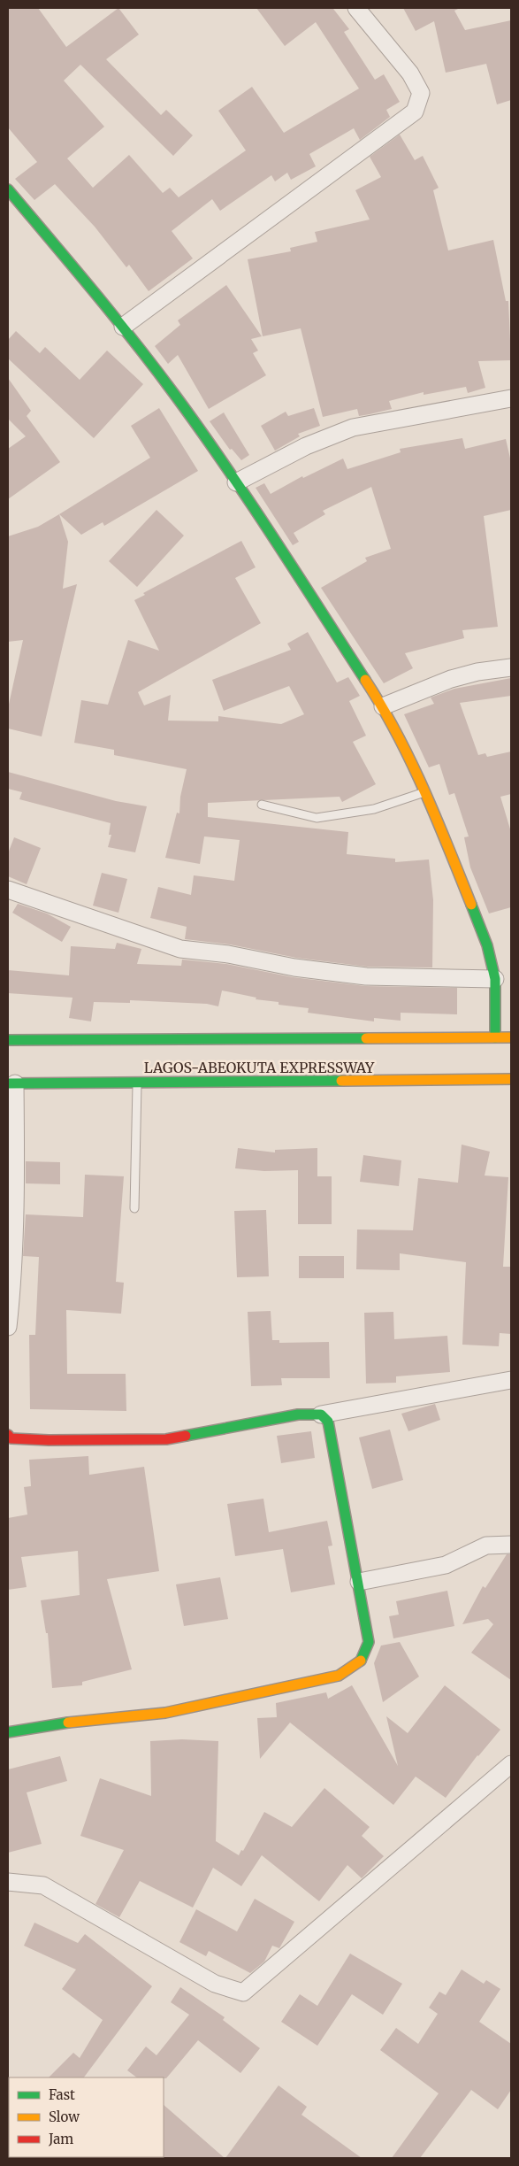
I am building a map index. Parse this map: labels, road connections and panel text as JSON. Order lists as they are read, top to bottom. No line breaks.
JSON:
{"streets":{"main road":["LAGOS-ABEOKUTA EXPRESSWAY"]},"legend":["Fast","Slow","Jam"]}
